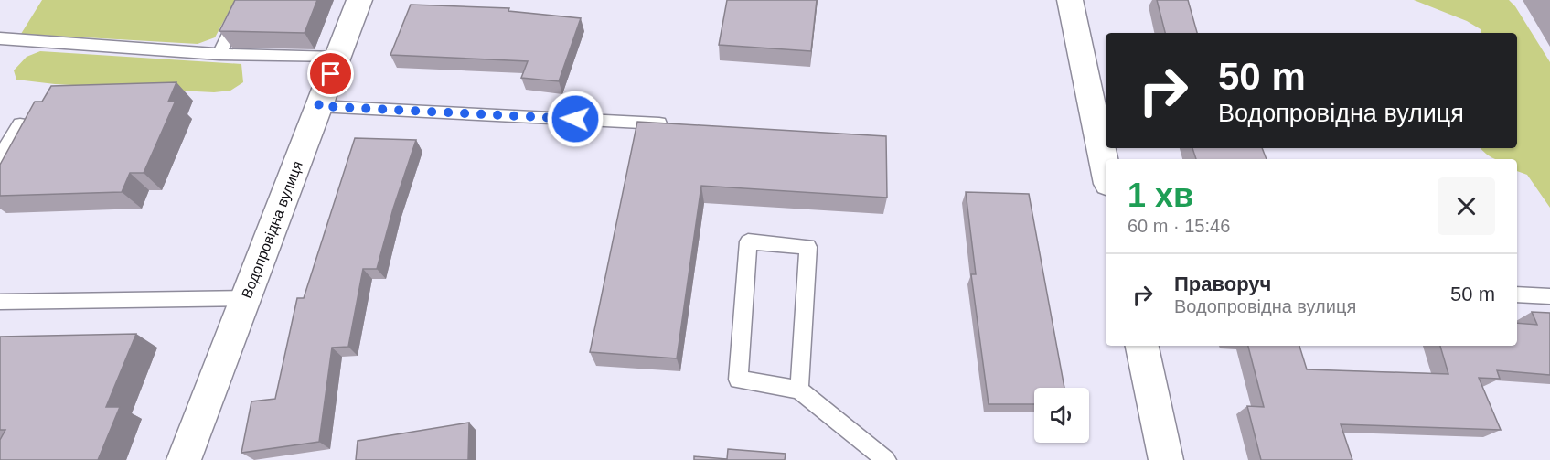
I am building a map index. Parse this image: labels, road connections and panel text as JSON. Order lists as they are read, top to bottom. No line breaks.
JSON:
{"streets":{"street":["Водопровідна вулиця"]},"page":{"turn":["50 m","Водопровідна вулиця"],"heading":["1 хв","60 m · 15:46"],"list":[{"name":"Праворуч","note":"Водопровідна вулиця","value":"50 m"}]}}
